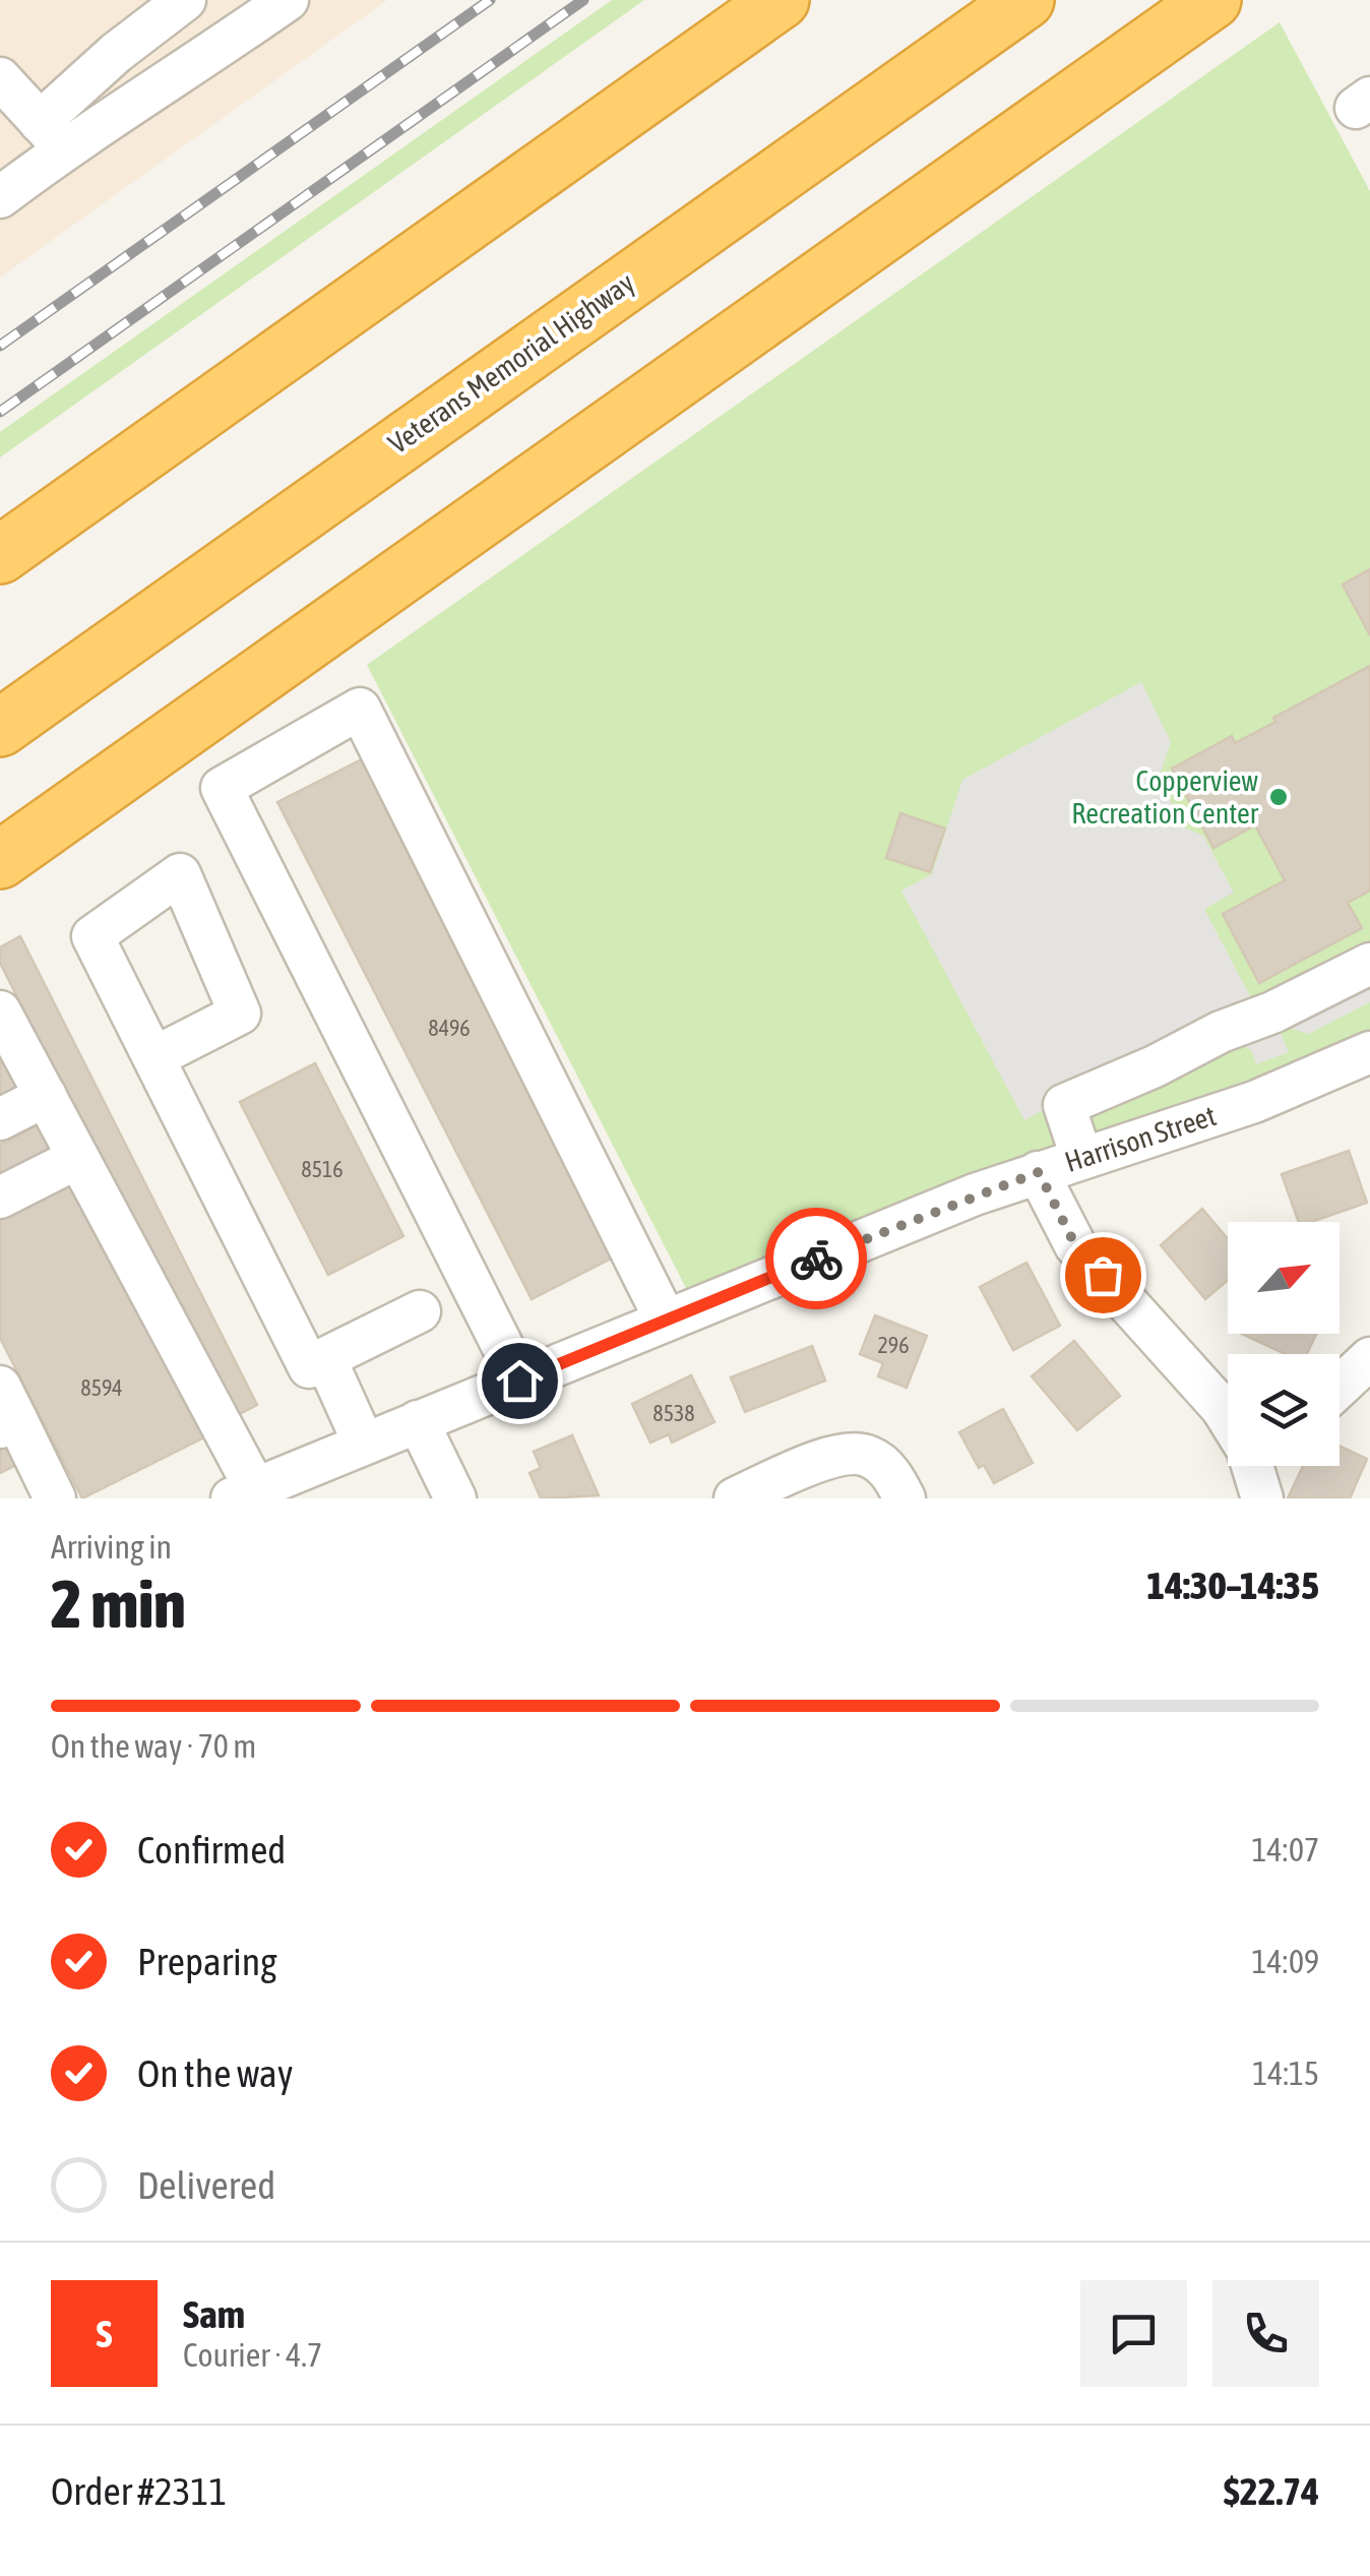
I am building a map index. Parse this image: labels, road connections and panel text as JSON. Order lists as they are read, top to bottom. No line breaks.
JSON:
{"streets":{"highway":["Veterans Memorial Highway"],"street":["Harrison Street"]},"places":["Copperview Recreation Center"],"house_numbers":["8496","8516","296","8594","8538"],"north":"top right","page":{"heading":["2 min","Arriving in","14:30–14:35"],"panel":["Sam","Courier · 4.7","Order #2311","$22.74"],"bar":"On the way · 70 m","list":[["Confirmed","14:07"],["Preparing","14:09"],["On the way","14:15"],"Delivered"],"round":"S"}}
